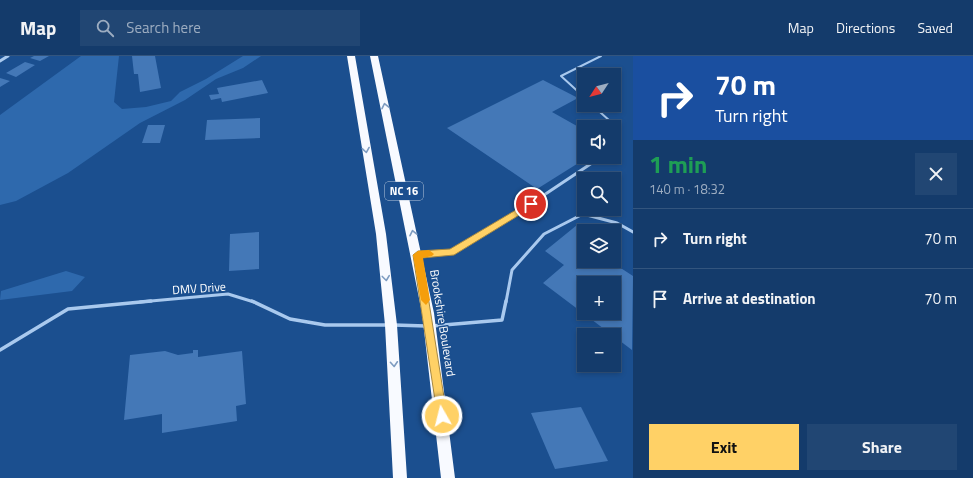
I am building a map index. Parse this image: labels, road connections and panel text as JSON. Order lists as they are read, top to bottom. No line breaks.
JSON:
{"streets":{"highway":["NC 16","Brookshire Boulevard"],"lane":["DMV Drive"]},"crossings":[["NC 16","DMV Drive"],["DMV Drive","Brookshire Boulevard"]],"north":"bottom left","page":{"header":"Map","search":"Search here","nav":["Map","Directions","Saved"],"turn":["70 m","Turn right"],"map_buttons":["+","−"],"heading":["1 min","140 m · 18:32"],"list":[{"name":"Turn right","value":"70 m"},{"name":"Arrive at destination","value":"70 m"}],"buttons":["Exit","Share"]}}
